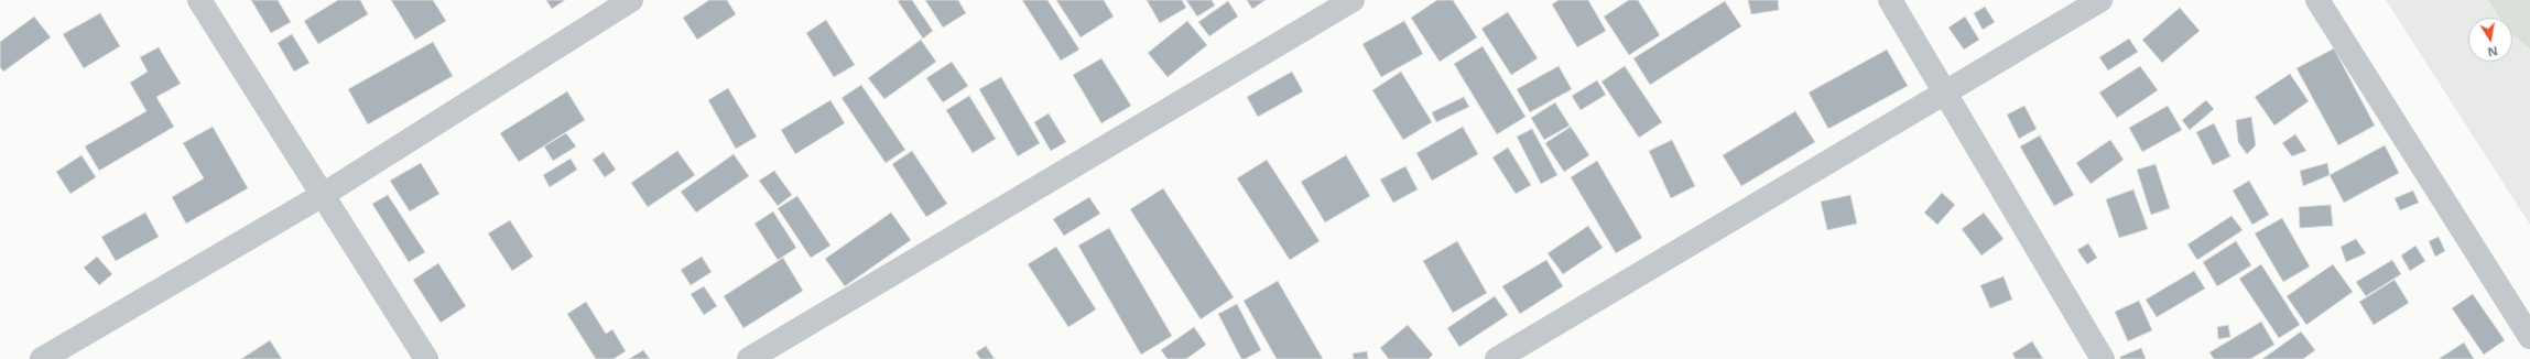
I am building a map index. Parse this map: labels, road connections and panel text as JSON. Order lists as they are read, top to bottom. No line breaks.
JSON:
{"north":"bottom"}
